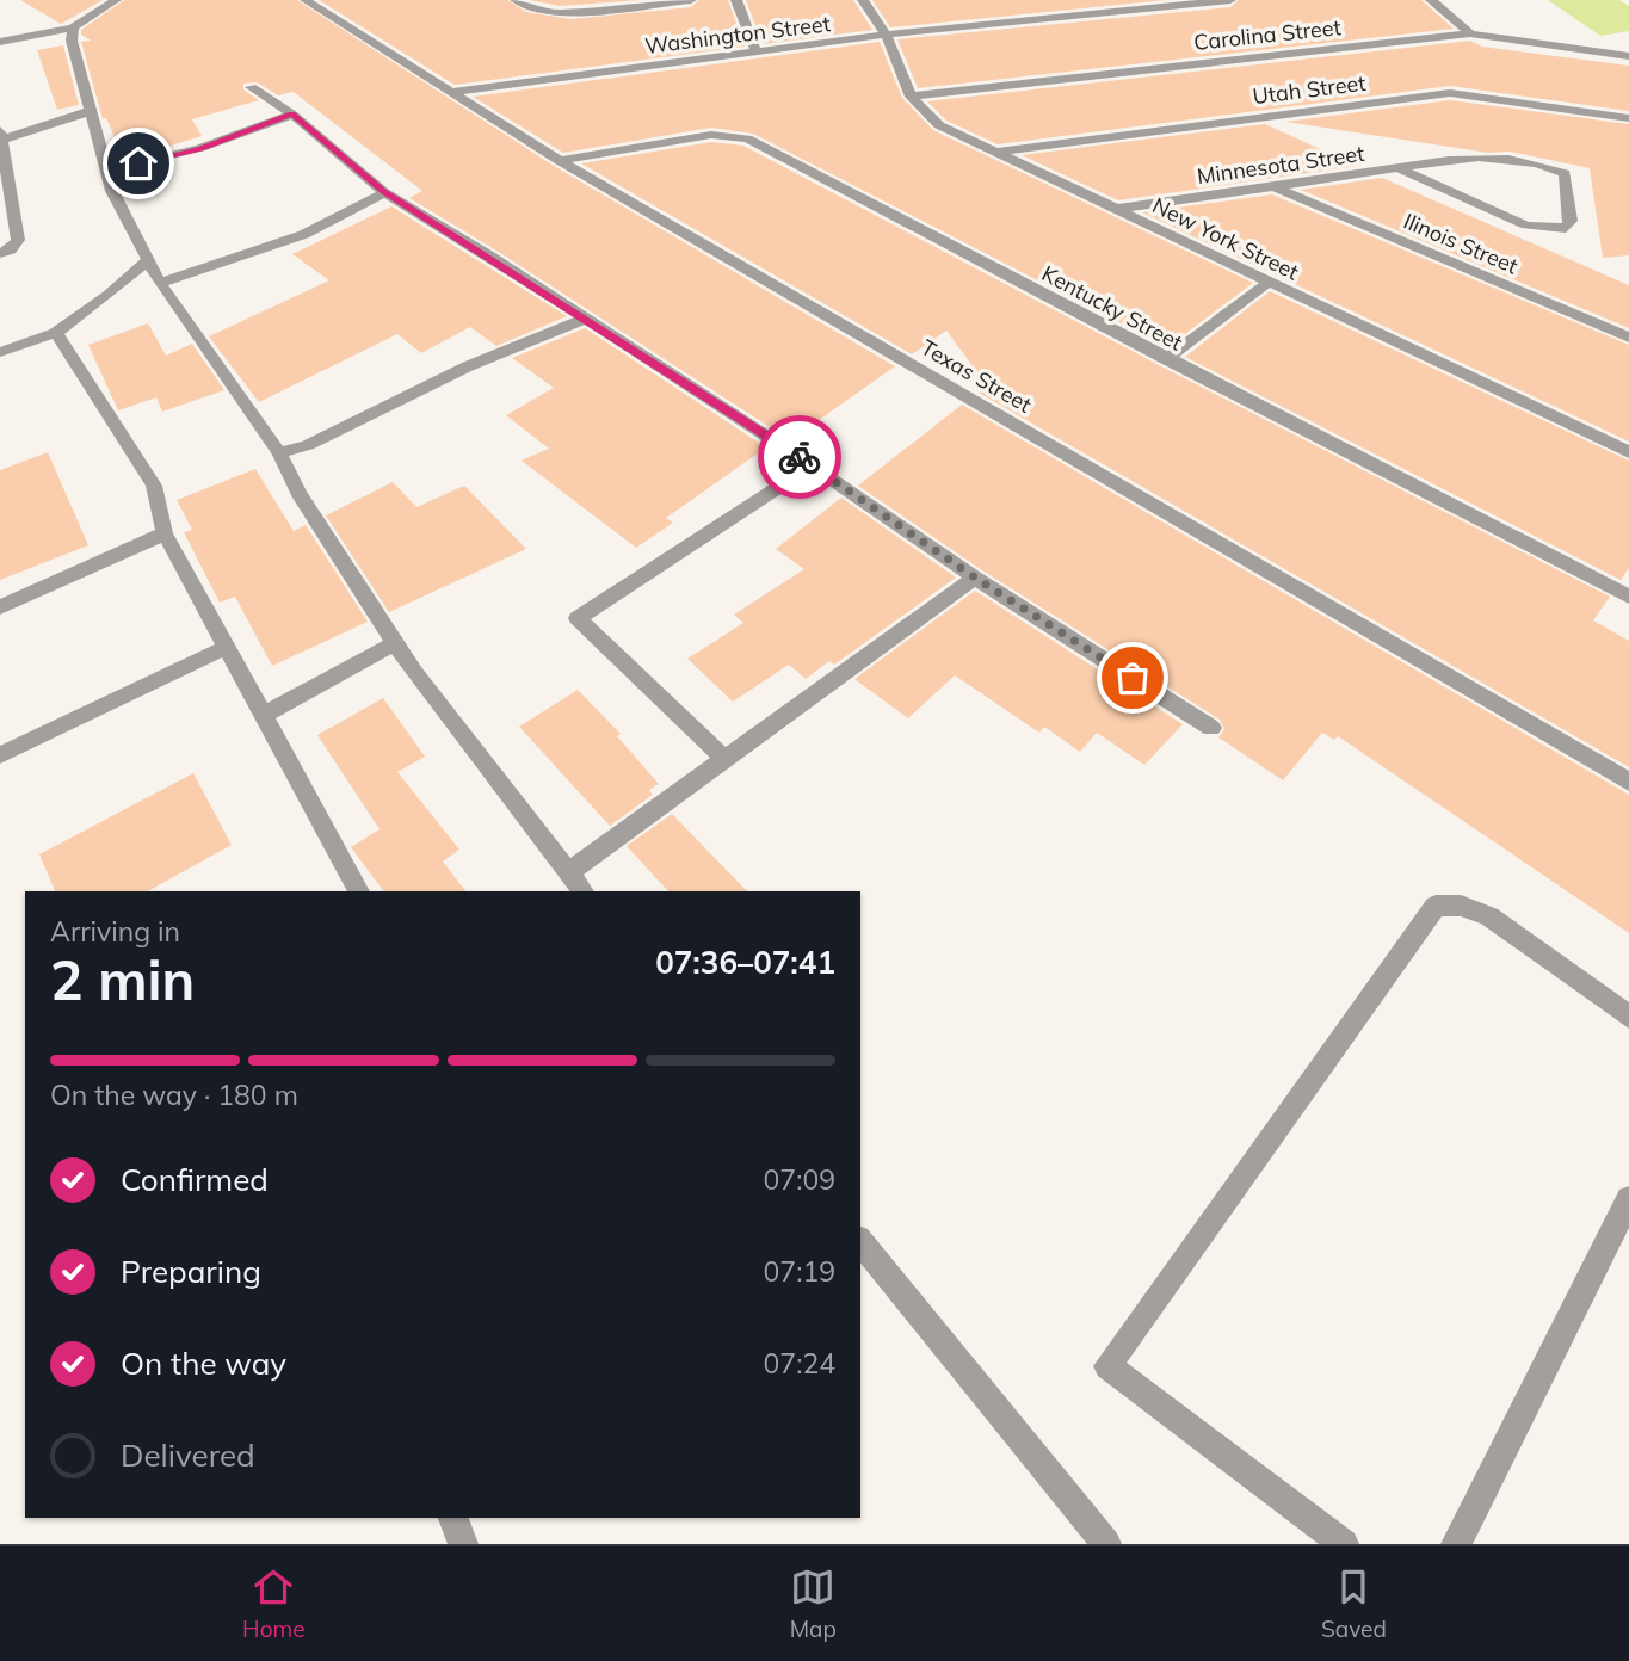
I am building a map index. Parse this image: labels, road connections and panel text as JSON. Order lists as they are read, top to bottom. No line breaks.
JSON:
{"streets":{"street":["Washington Street","Carolina Street","Utah Street","Minnesota Street","New York Street","Ilinois Street","Kentucky Street","Texas Street"]},"crossings":[["Washington Street","New York Street"],["Washington Street","Texas Street"],["Carolina Street","New York Street"],["Utah Street","New York Street"],["Minnesota Street","New York Street"],["Minnesota Street","Ilinois Street"],["Kentucky Street","Texas Street"]],"page":{"heading":["2 min","Arriving in","07:36–07:41"],"bar":"On the way · 180 m","list":[["Confirmed","07:09"],["Preparing","07:19"],["On the way","07:24"],"Delivered"],"tabs":["Home","Map","Saved"]}}
